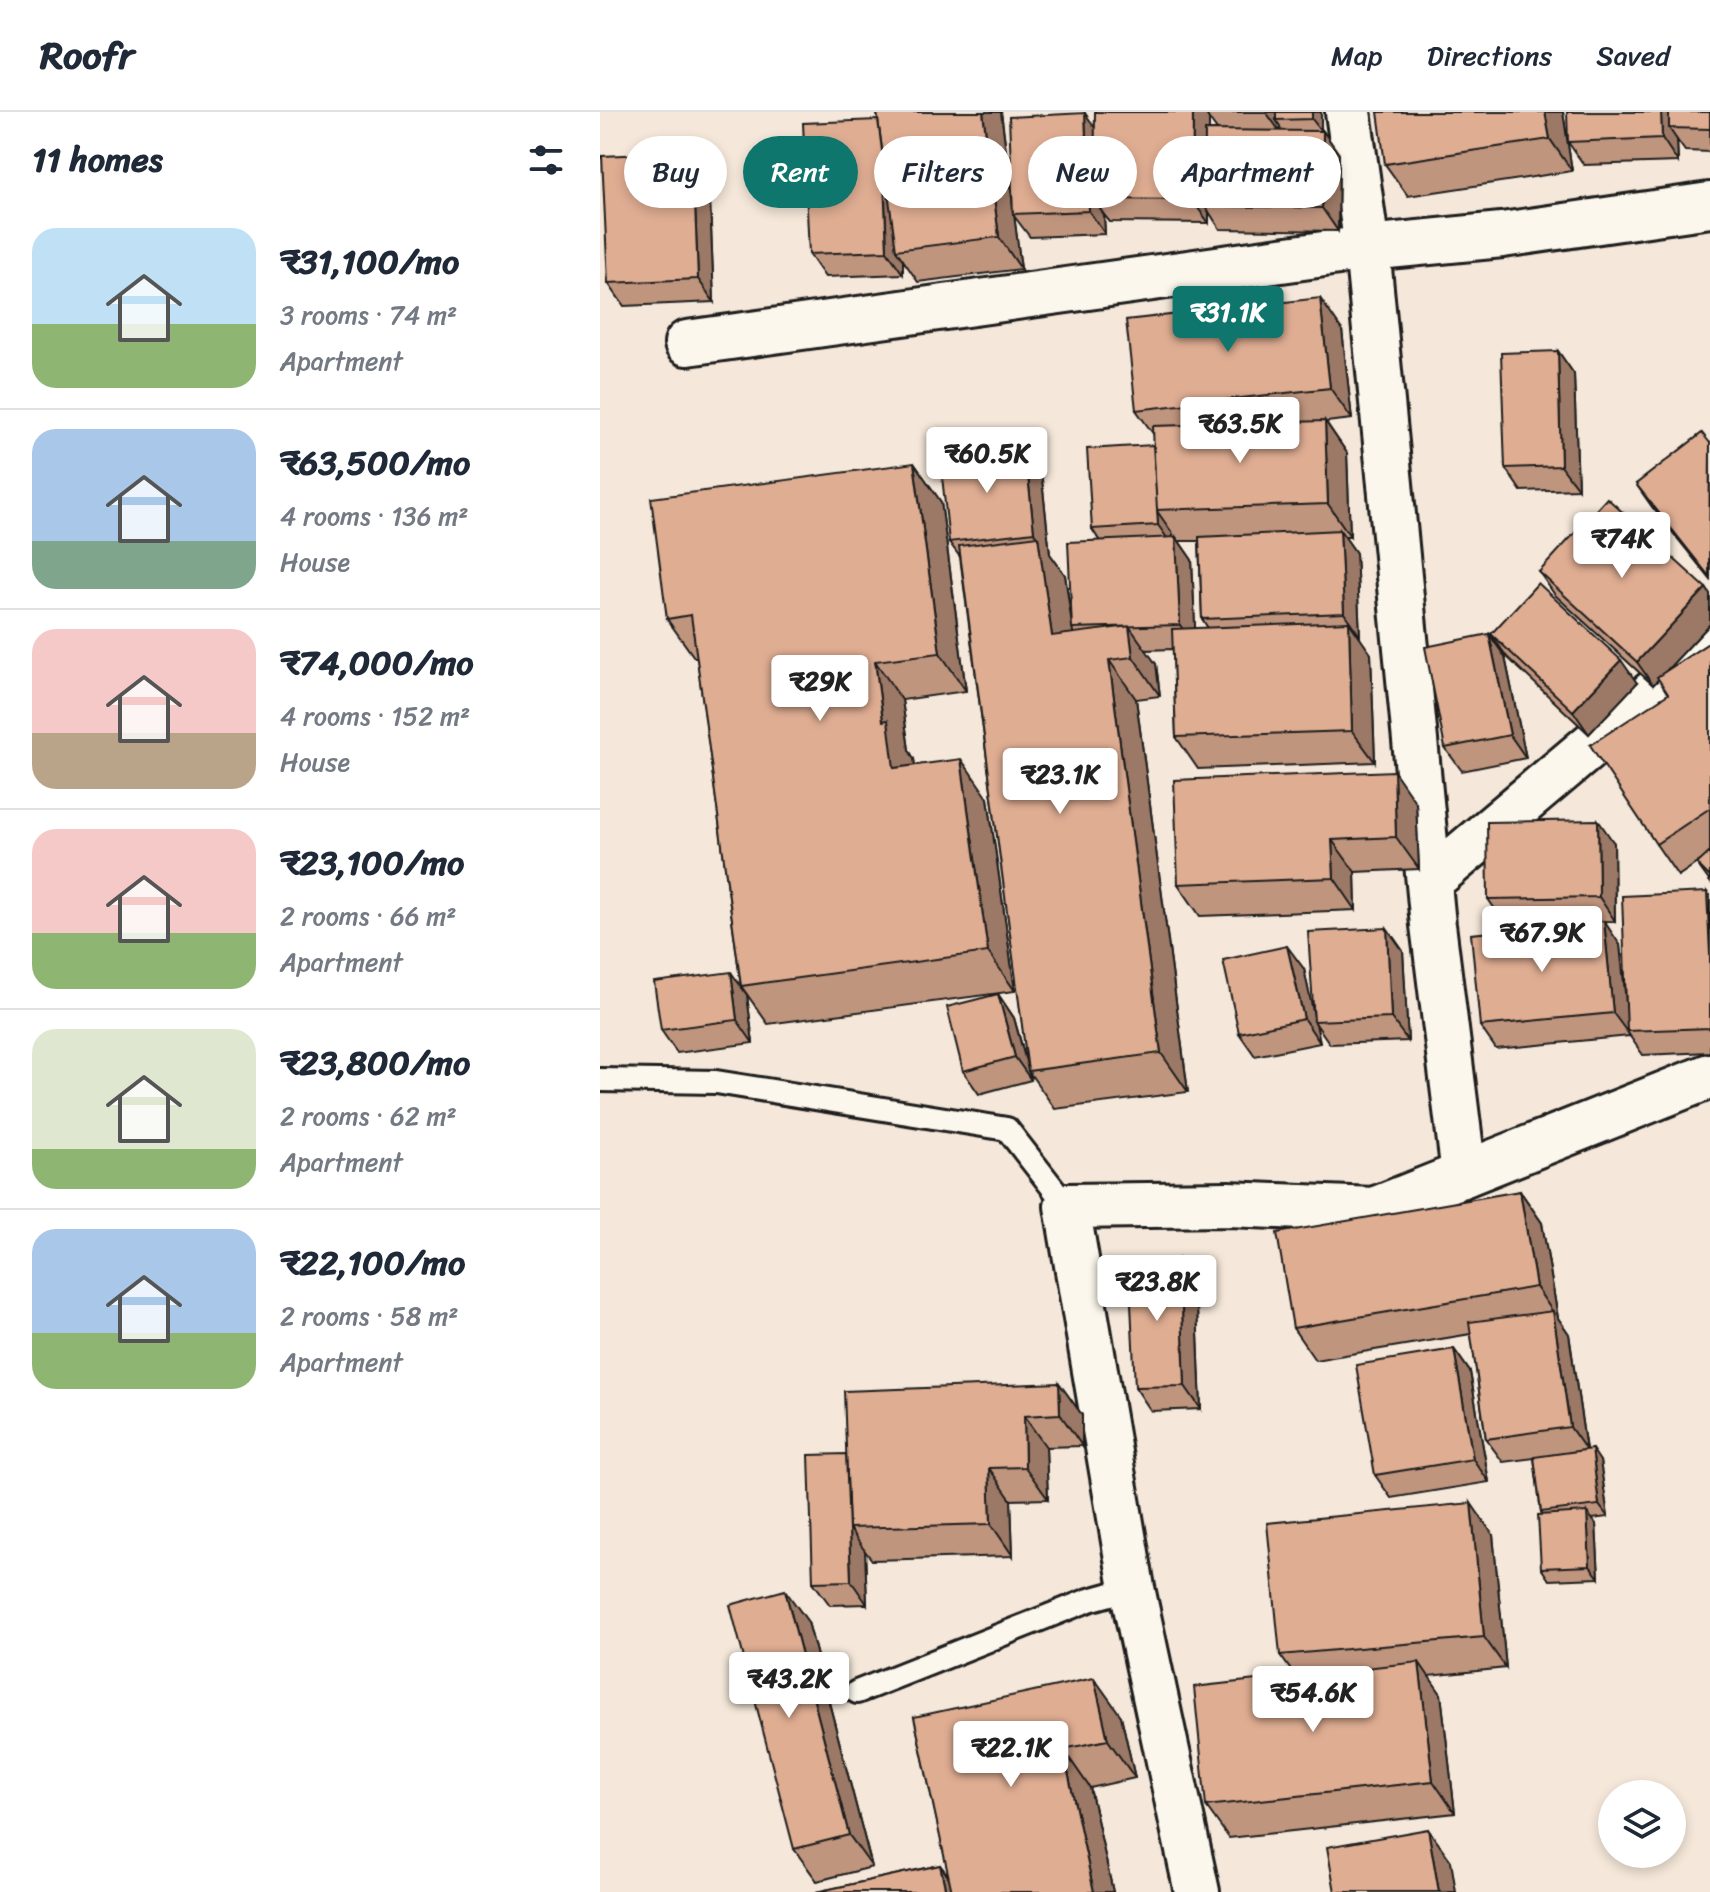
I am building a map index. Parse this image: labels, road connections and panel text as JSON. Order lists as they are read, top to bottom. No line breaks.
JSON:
{"page":{"header":"Roofr","nav":["Map","Directions","Saved"],"heading":"11 homes","chip":["Buy","Rent","Filters","New","Apartment"],"list":[{"name":"₹31,100/mo","note":"3 rooms · 74 m² · Apartment"},{"name":"₹63,500/mo","note":"4 rooms · 136 m² · House"},{"name":"₹74,000/mo","note":"4 rooms · 152 m² · House"},{"name":"₹23,100/mo","note":"2 rooms · 66 m² · Apartment"},{"name":"₹23,800/mo","note":"2 rooms · 62 m² · Apartment"},{"name":"₹22,100/mo","note":"2 rooms · 58 m² · Apartment"}],"price":["₹31.1K","₹63.5K","₹60.5K","₹74K","₹29K","₹23.1K","₹67.9K","₹23.8K","₹43.2K","₹54.6K","₹22.1K"]}}
